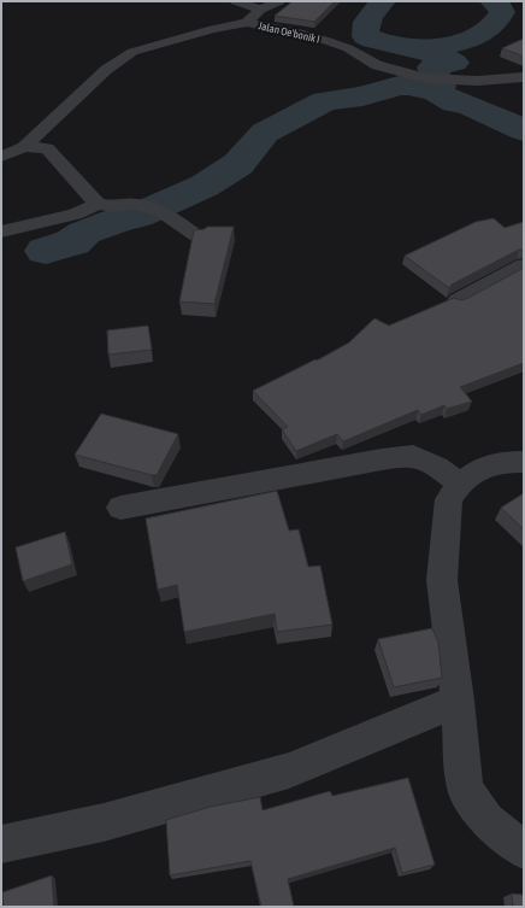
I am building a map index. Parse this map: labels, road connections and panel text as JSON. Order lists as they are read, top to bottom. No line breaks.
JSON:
{"streets":{"street":["Jalan Oe'bonik I"]}}
